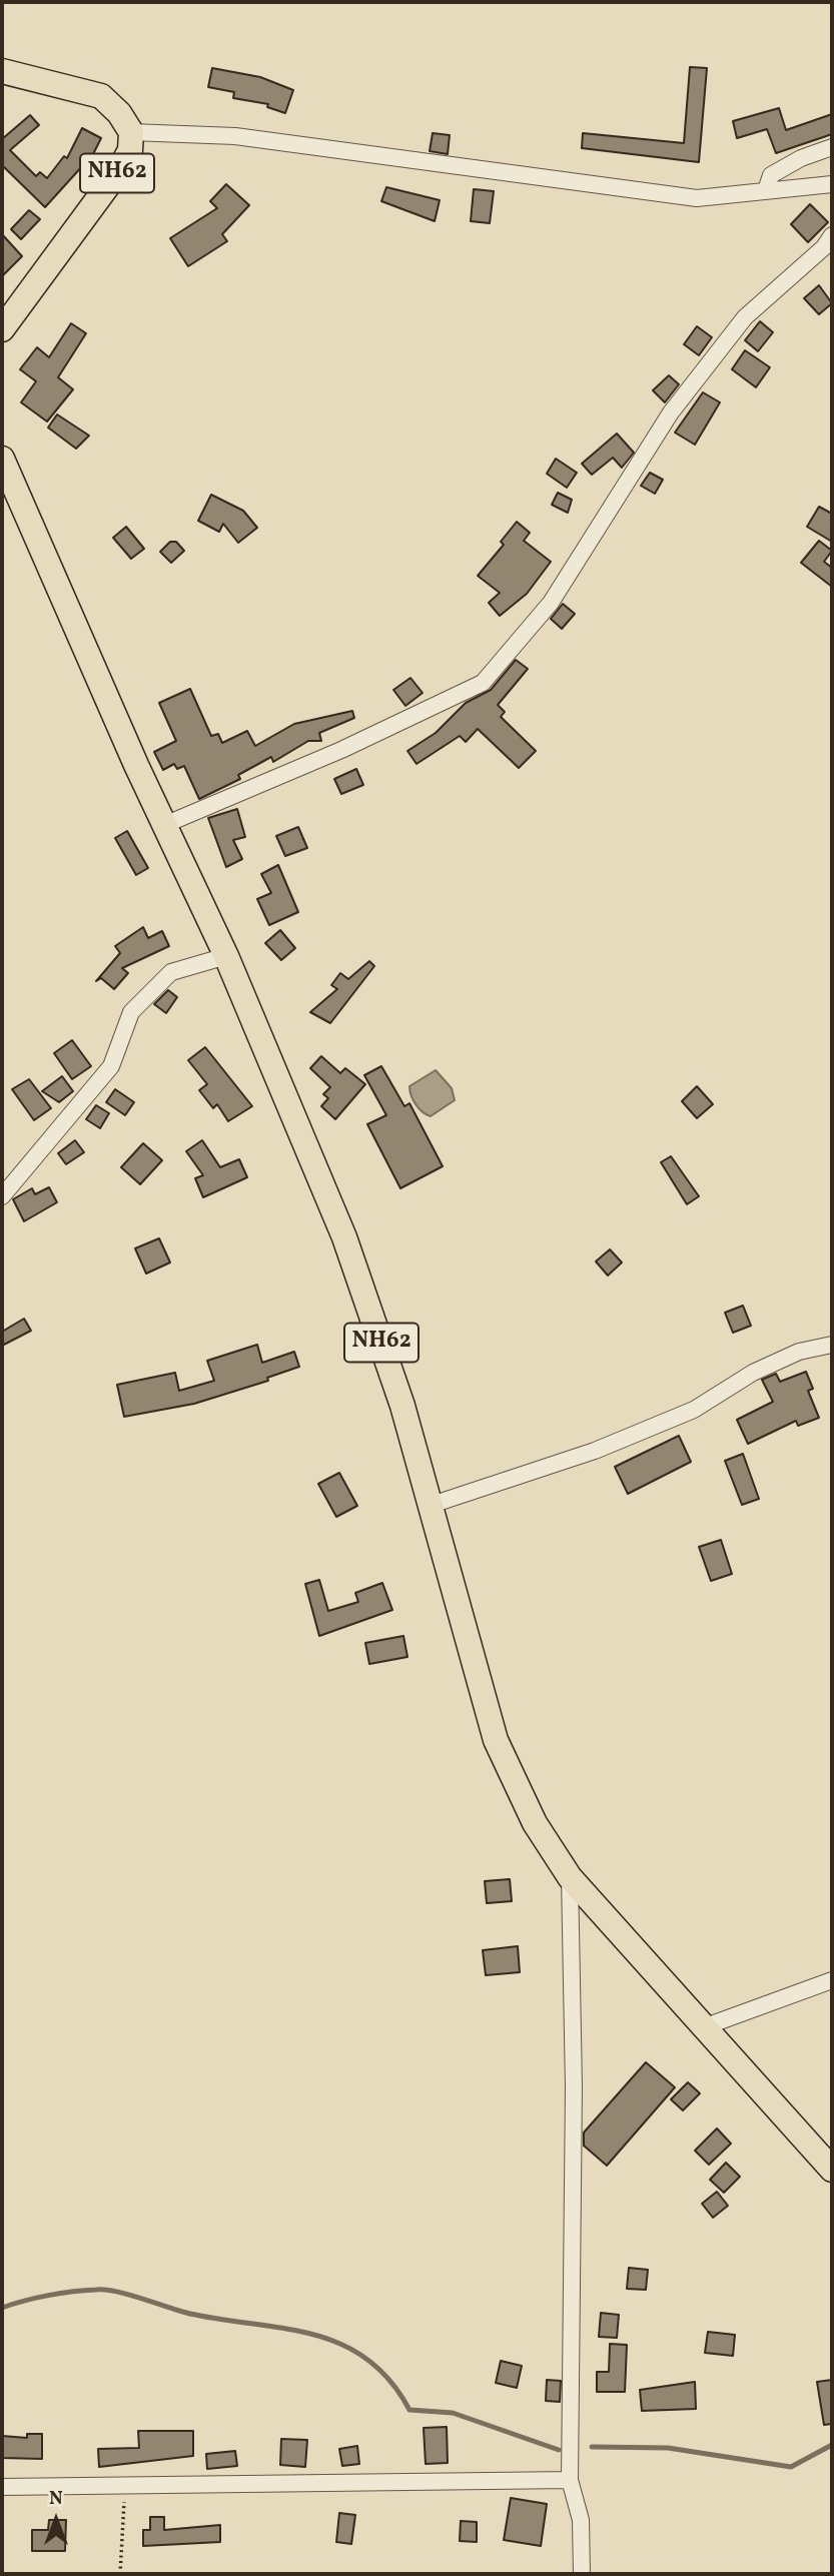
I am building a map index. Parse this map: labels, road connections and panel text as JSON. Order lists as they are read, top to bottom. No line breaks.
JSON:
{"streets":{"main road":["NH62"]},"north":"top"}
